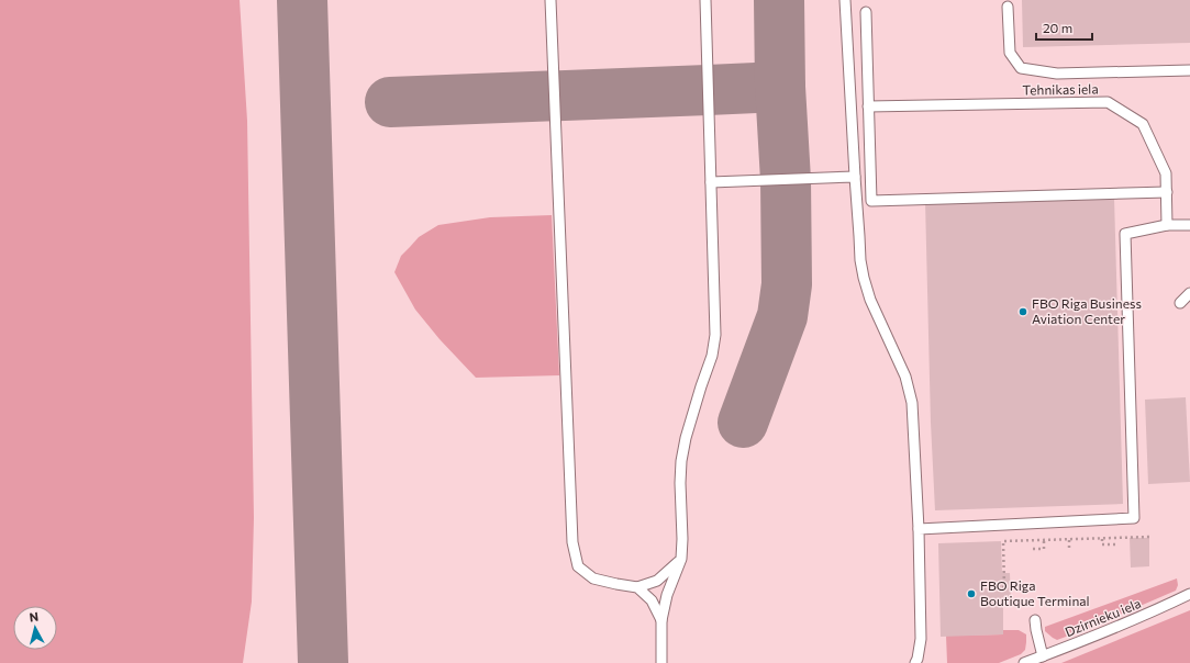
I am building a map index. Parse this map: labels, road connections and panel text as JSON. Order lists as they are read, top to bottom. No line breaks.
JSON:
{"streets":{"lane":["Tehnikas iela","Dzirnieku iela"]},"places":["FBO Riga Business Aviation Center","FBO Riga Boutique Terminal"],"scale_bar":"20 m","north":"top"}
